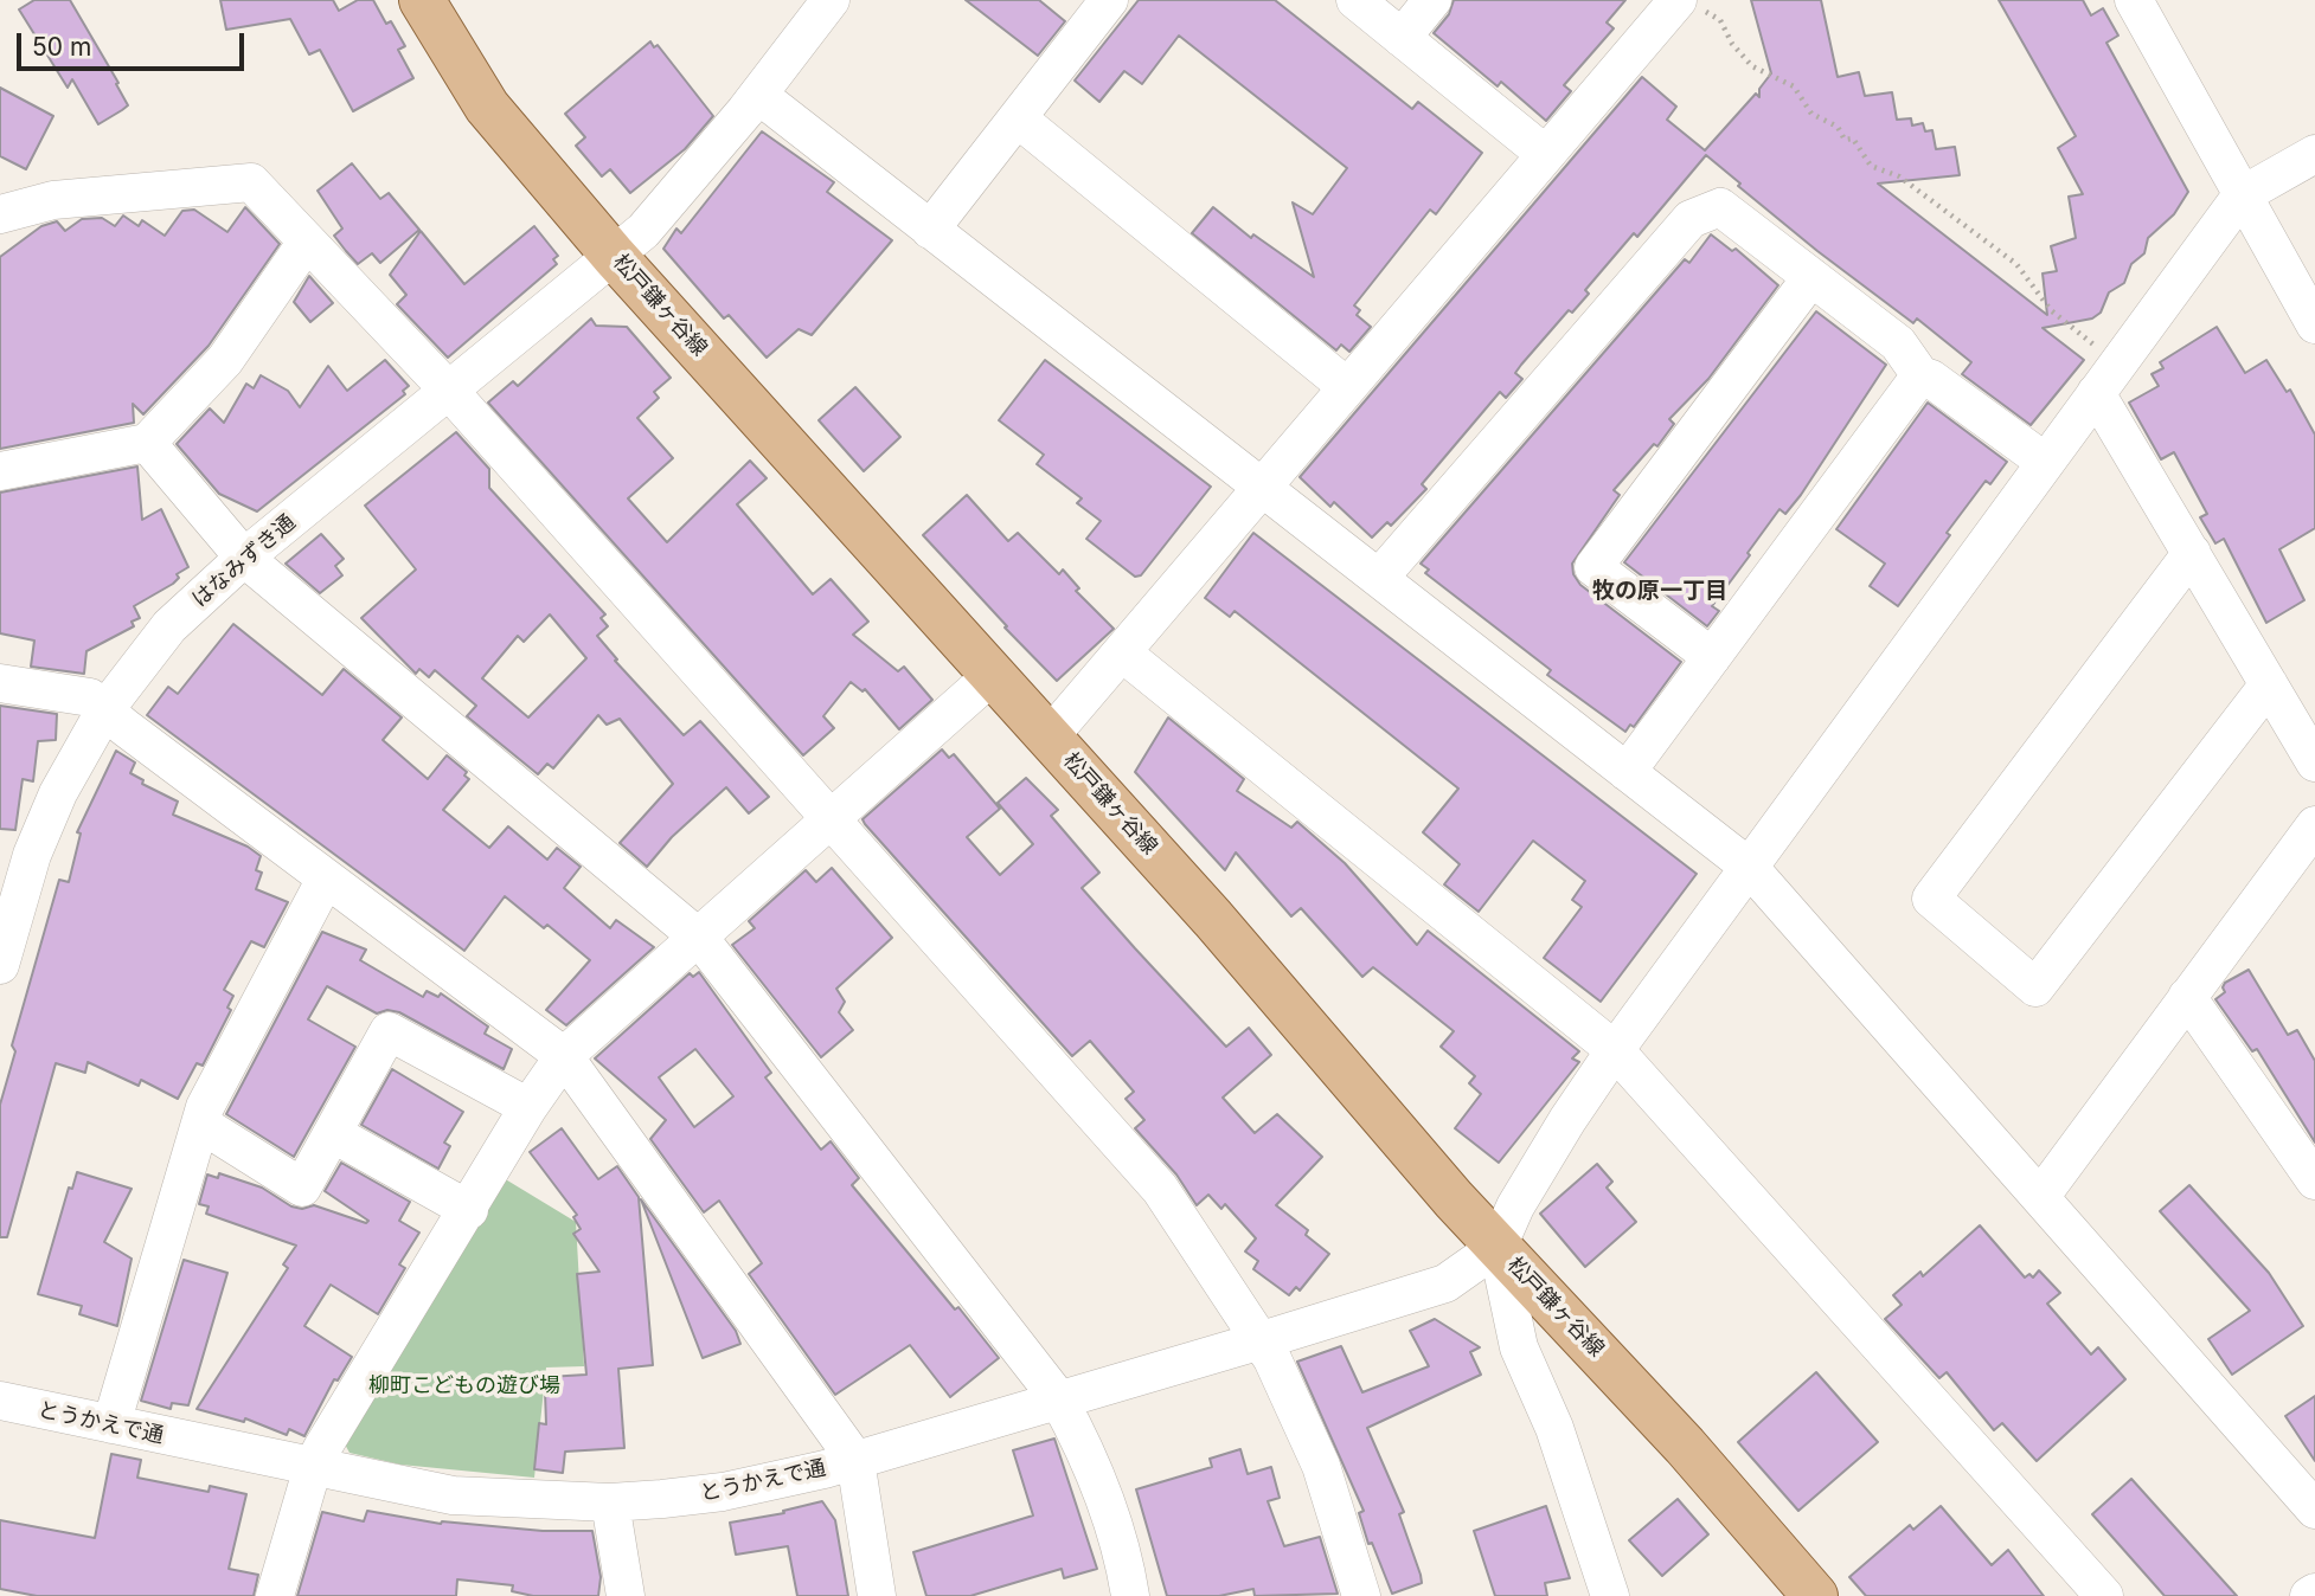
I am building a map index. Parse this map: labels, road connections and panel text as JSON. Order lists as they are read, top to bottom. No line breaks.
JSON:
{"streets":{"main road":["松戸鎌ヶ谷線"],"street":["はなみずき通","とうかえで通"]},"crossings":[["松戸鎌ヶ谷線","はなみずき通"],["松戸鎌ヶ谷線","とうかえで通"]],"districts":["牧の原一丁目"],"parks":["柳町こどもの遊び場"],"scale_bar":"50 m"}
